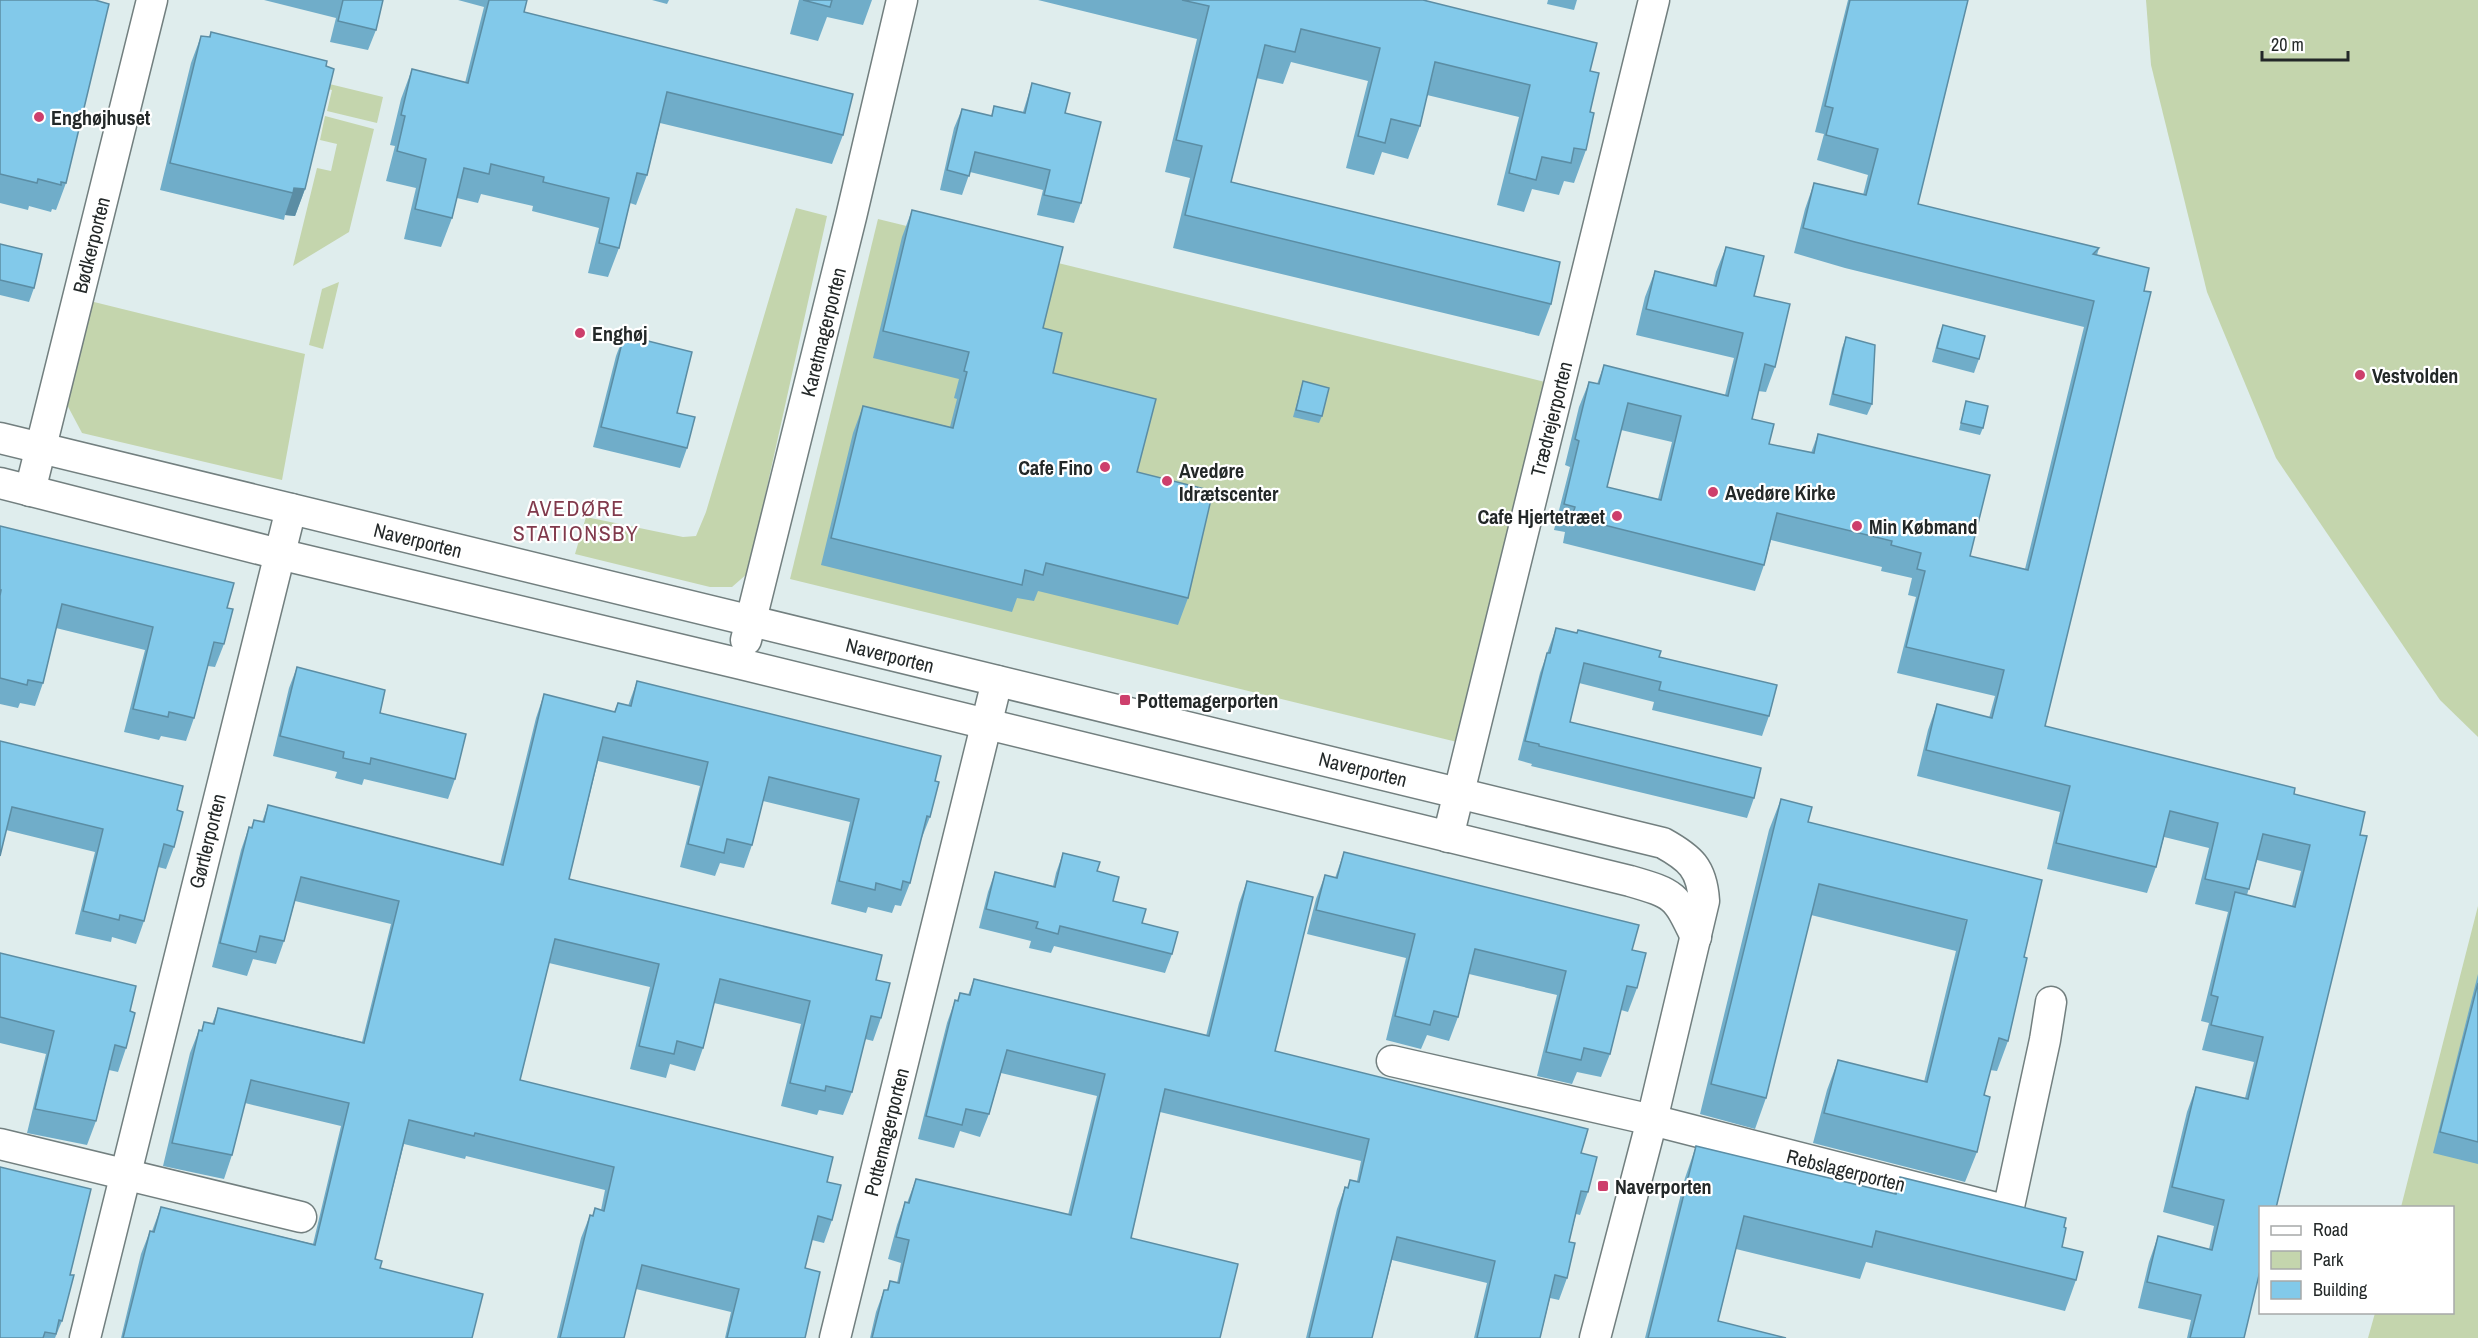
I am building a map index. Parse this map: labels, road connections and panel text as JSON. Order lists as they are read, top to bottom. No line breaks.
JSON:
{"streets":{"street":["Bødkerporten","Karetmagerporten","Trædrejerporten","Naverporten","Gørtlerporten","Pottemagerporten","Rebslagerporten"]},"crossings":[["Bødkerporten","Naverporten"],["Karetmagerporten","Naverporten"],["Trædrejerporten","Naverporten"],["Naverporten","Gørtlerporten"],["Naverporten","Pottemagerporten"]],"districts":["AVEDØRE STATIONSBY"],"places":{"other":["Enghøjhuset","Enghøj","Vestvolden","Cafe Fino","Avedøre Idrætscenter","Avedøre Kirke","Cafe Hjertetræet","Min Købmand"],"transit":["Pottemagerporten","Naverporten"]},"legend":["Road","Park","Building"],"scale_bar":"20 m"}
